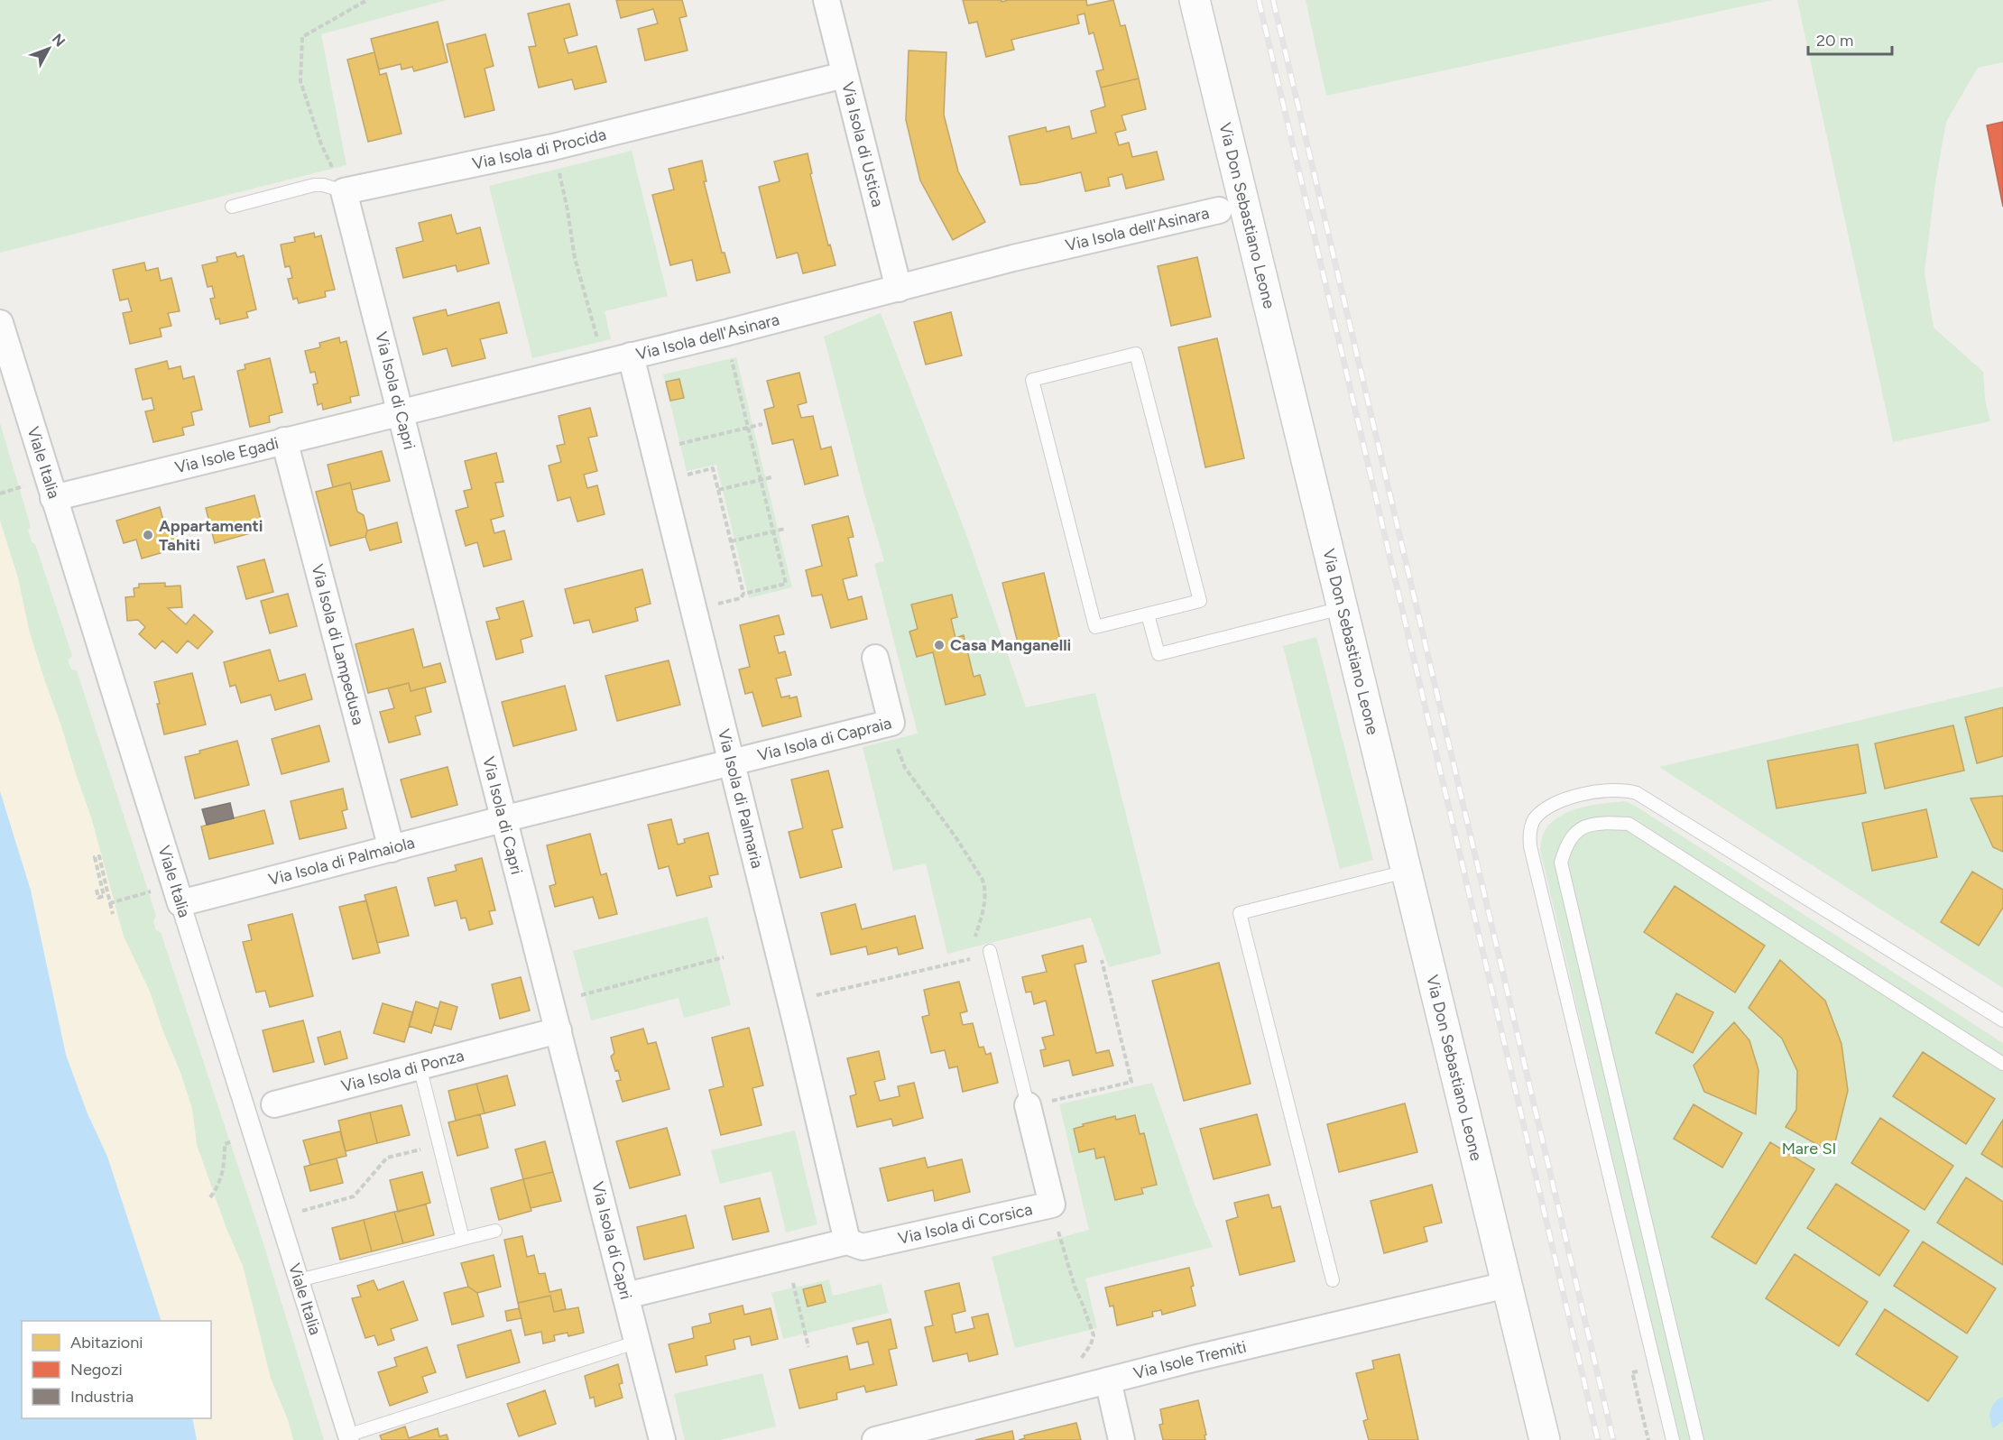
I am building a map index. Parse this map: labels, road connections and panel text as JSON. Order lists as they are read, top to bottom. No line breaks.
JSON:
{"streets":{"street":["Via Isola di Ustica","Via Isola di Procida","Via Don Sebastiano Leone","Via Isola dell'Asinara","Via Isola di Capri","Via Isole Egadi","Viale Italia","Via Isola di Lampedusa","Via Isola di Capraia","Via Isola di Palmaria","Via Isola di Palmaiola","Via Isola di Ponza","Via Isola di Corsica","Via Isole Tremiti"]},"crossings":[["Via Isola di Ustica","Via Isola di Procida"],["Via Isola di Ustica","Via Isola dell'Asinara"],["Via Isola di Procida","Via Isola di Capri"],["Via Don Sebastiano Leone","Via Isole Tremiti"],["Via Isola dell'Asinara","Via Isola di Capri"],["Via Isola dell'Asinara","Via Isole Egadi"],["Via Isola dell'Asinara","Via Isola di Palmaria"],["Via Isola di Capri","Via Isole Egadi"],["Via Isola di Capri","Via Isola di Capraia"],["Via Isola di Capri","Via Isola di Palmaiola"],["Via Isola di Capri","Via Isola di Ponza"],["Via Isola di Capri","Via Isola di Corsica"],["Via Isole Egadi","Viale Italia"],["Via Isole Egadi","Via Isola di Lampedusa"],["Viale Italia","Via Isola di Palmaiola"],["Viale Italia","Via Isola di Ponza"],["Via Isola di Lampedusa","Via Isola di Palmaiola"],["Via Isola di Capraia","Via Isola di Palmaria"],["Via Isola di Capraia","Via Isola di Palmaiola"],["Via Isola di Palmaria","Via Isola di Corsica"]],"parks":["Mare SI"],"places":["Appartamenti Tahiti","Casa Manganelli"],"legend":["Abitazioni","Negozi","Industria"],"scale_bar":"20 m","north":"top right"}
